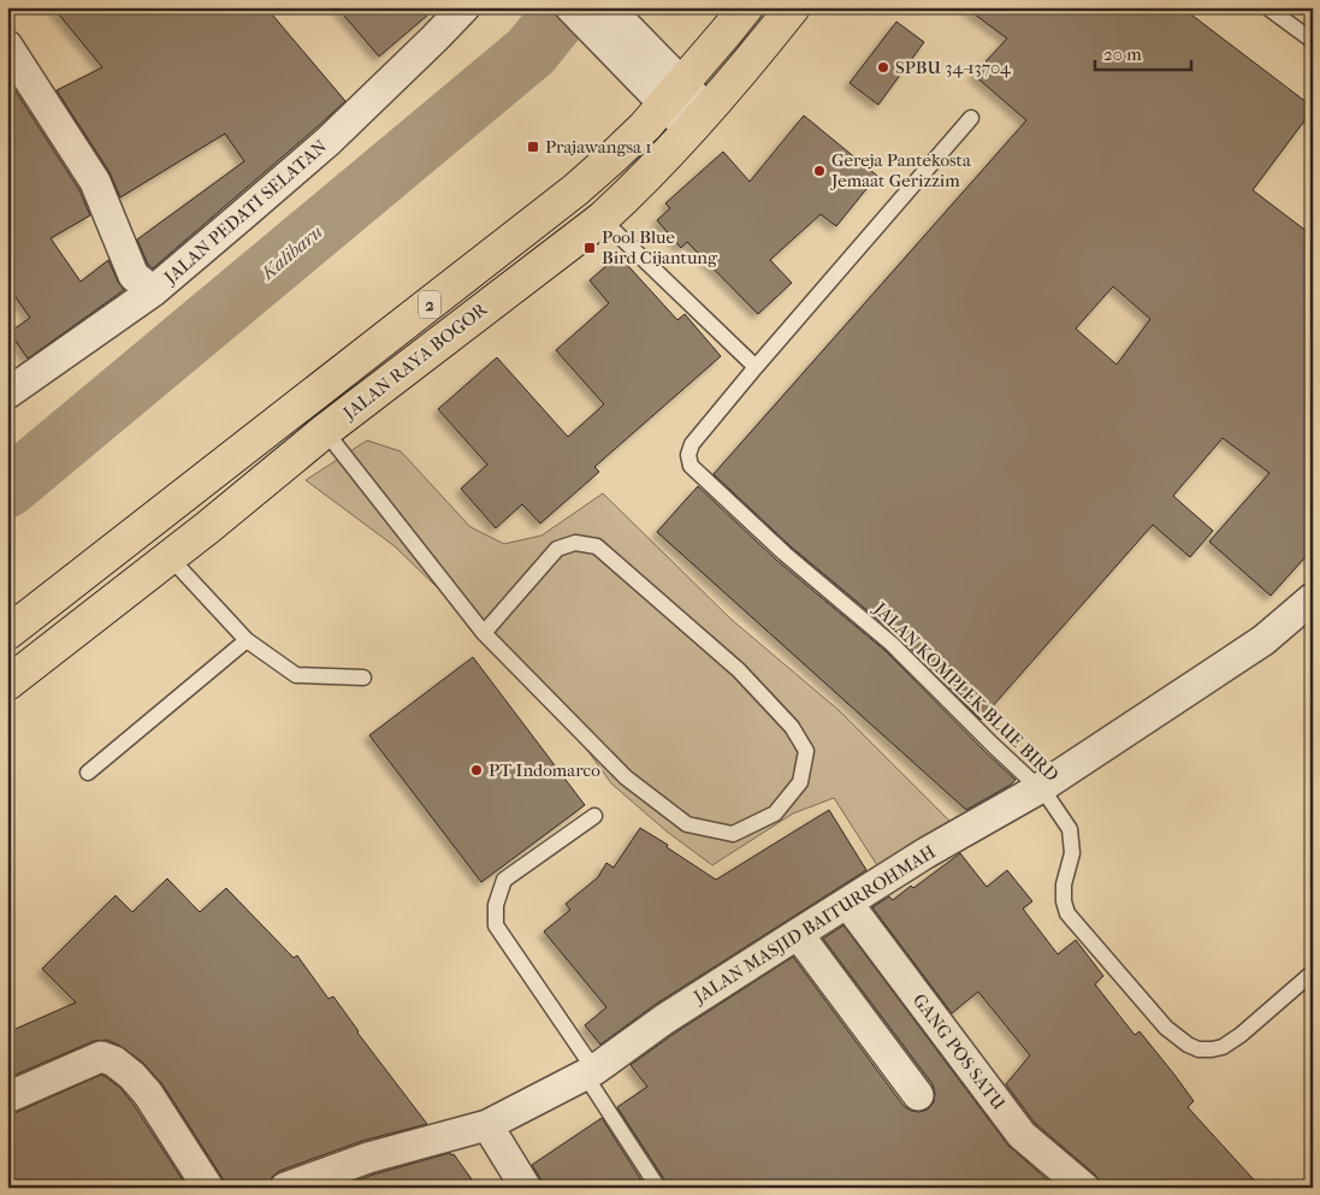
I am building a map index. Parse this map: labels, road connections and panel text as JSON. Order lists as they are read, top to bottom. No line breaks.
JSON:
{"streets":{"highway":["2","JALAN RAYA BOGOR"],"street":["JALAN PEDATI SELATAN","JALAN MASJID BAITURROHMAH","GANG POS SATU"],"lane":["JALAN KOMPLEK BLUE BIRD"]},"crossings":[["JALAN KOMPLEK BLUE BIRD","JALAN MASJID BAITURROHMAH"],["JALAN MASJID BAITURROHMAH","GANG POS SATU"]],"water":["Kalibaru"],"places":{"other":["SPBU 34-13704","Gereja Pantekosta Jemaat Gerizzim","PT Indomarco"],"transit":["Prajawangsa 1","Pool Blue Bird Cijantung"]},"scale_bar":"20 m"}
